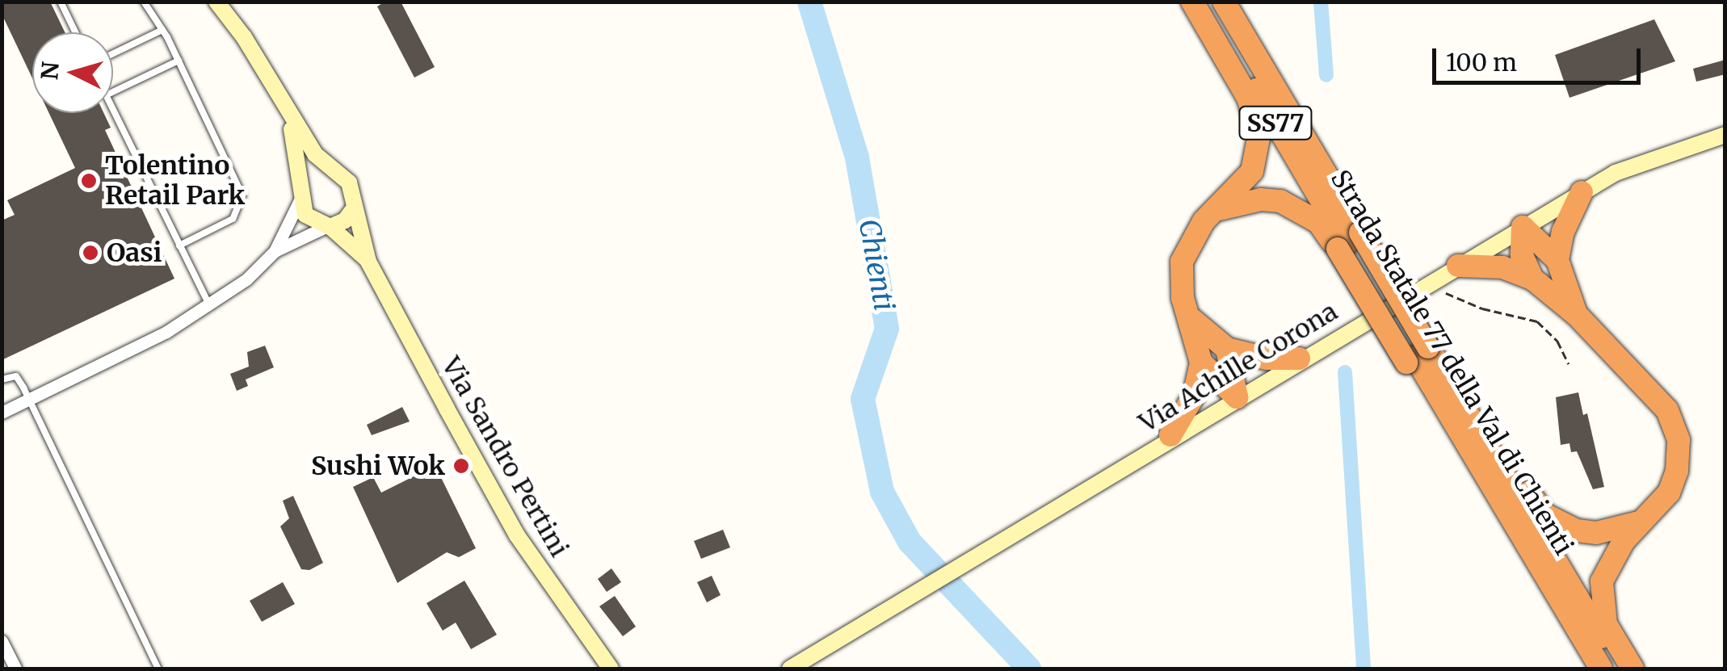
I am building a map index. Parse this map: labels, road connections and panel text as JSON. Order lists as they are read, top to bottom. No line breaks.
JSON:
{"streets":{"highway":["SS77","Strada Statale 77 della Val di Chienti"],"main road":["Via Achille Corona","Via Sandro Pertini"]},"water":["Chienti"],"places":["Tolentino Retail Park","Oasi","Sushi Wok"],"scale_bar":"100 m","north":"left"}
